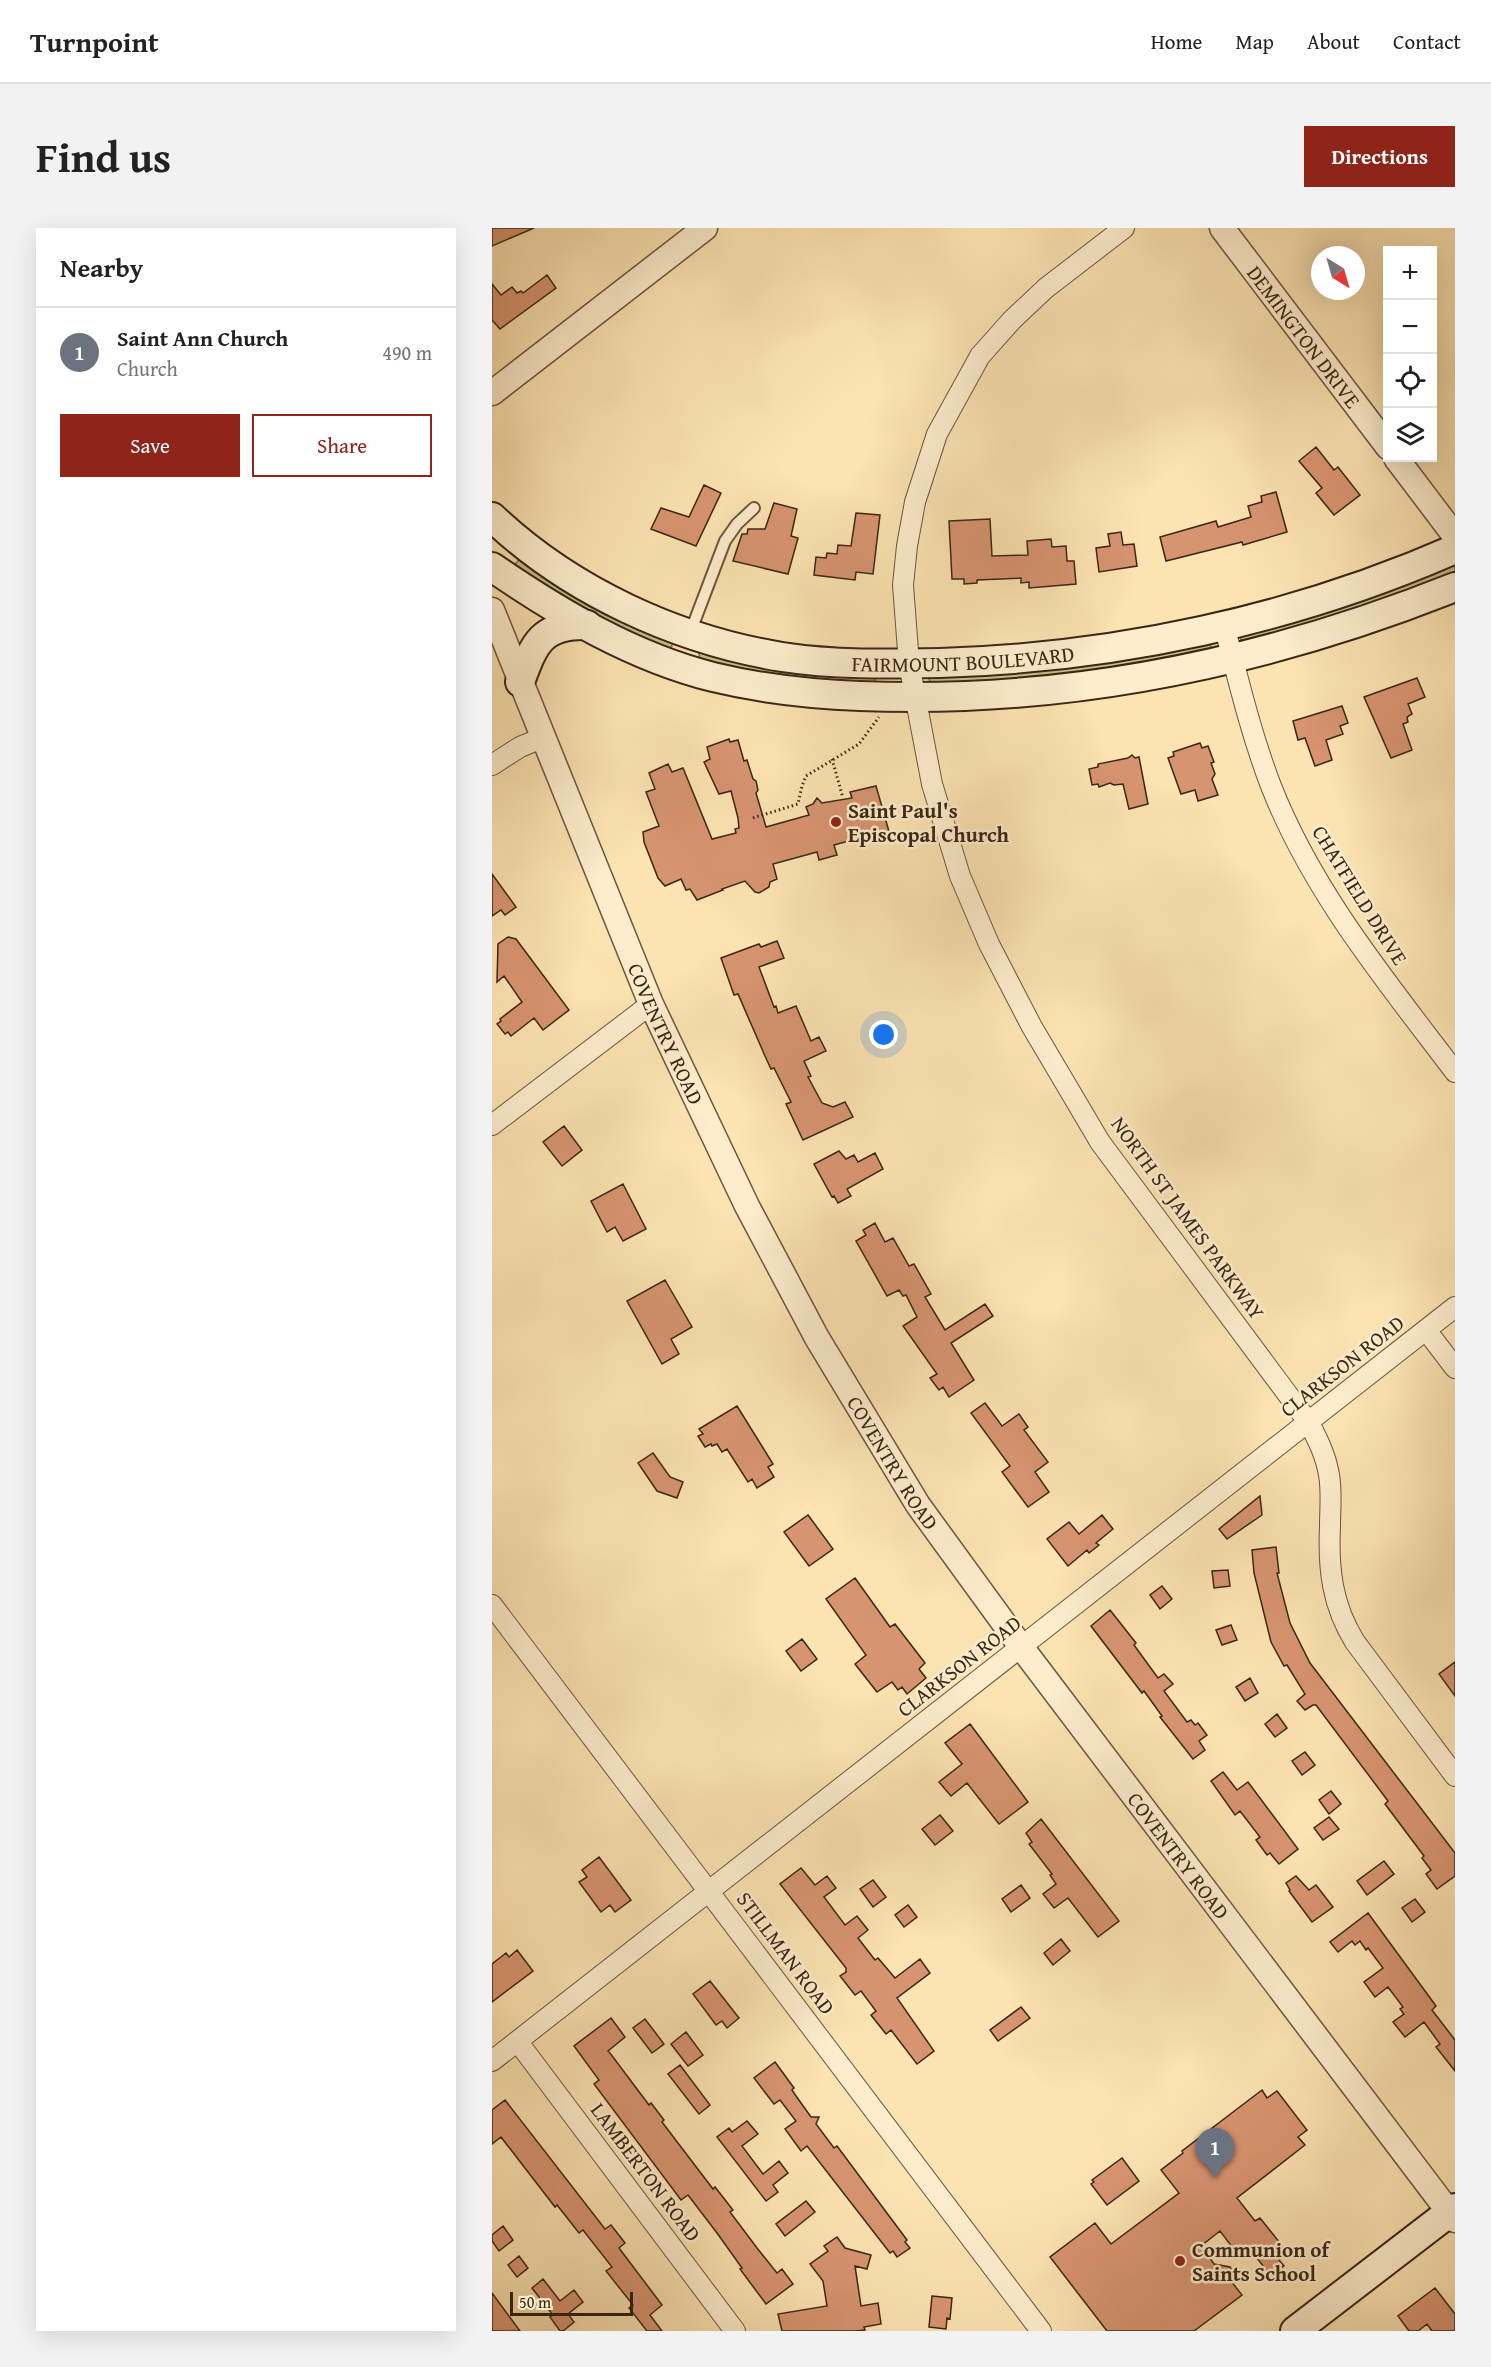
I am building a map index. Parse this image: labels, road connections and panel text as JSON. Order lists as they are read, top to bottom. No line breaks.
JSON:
{"streets":{"main road":["FAIRMOUNT BOULEVARD"],"street":["DEMINGTON DRIVE","CHATFIELD DRIVE","COVENTRY ROAD","NORTH ST JAMES PARKWAY","CLARKSON ROAD","STILLMAN ROAD","LAMBERTON ROAD"]},"crossings":[["FAIRMOUNT BOULEVARD","CHATFIELD DRIVE"],["FAIRMOUNT BOULEVARD","NORTH ST JAMES PARKWAY"],["COVENTRY ROAD","CLARKSON ROAD"],["NORTH ST JAMES PARKWAY","CLARKSON ROAD"],["CLARKSON ROAD","STILLMAN ROAD"],["CLARKSON ROAD","LAMBERTON ROAD"]],"places":["Saint Paul's Episcopal Church","Communion of Saints School"],"scale_bar":"50 m","north":"bottom right","page":{"header":"Turnpoint","nav":["Home","Map","About","Contact"],"title":"Find us","buttons":["Directions",["Save","Share"]],"heading":"Nearby","map_buttons":["+","−"],"list":[{"mark":"1","name":"Saint Ann Church","note":"Church","value":"490 m"}],"pins":"1","scale":"50 m"}}
